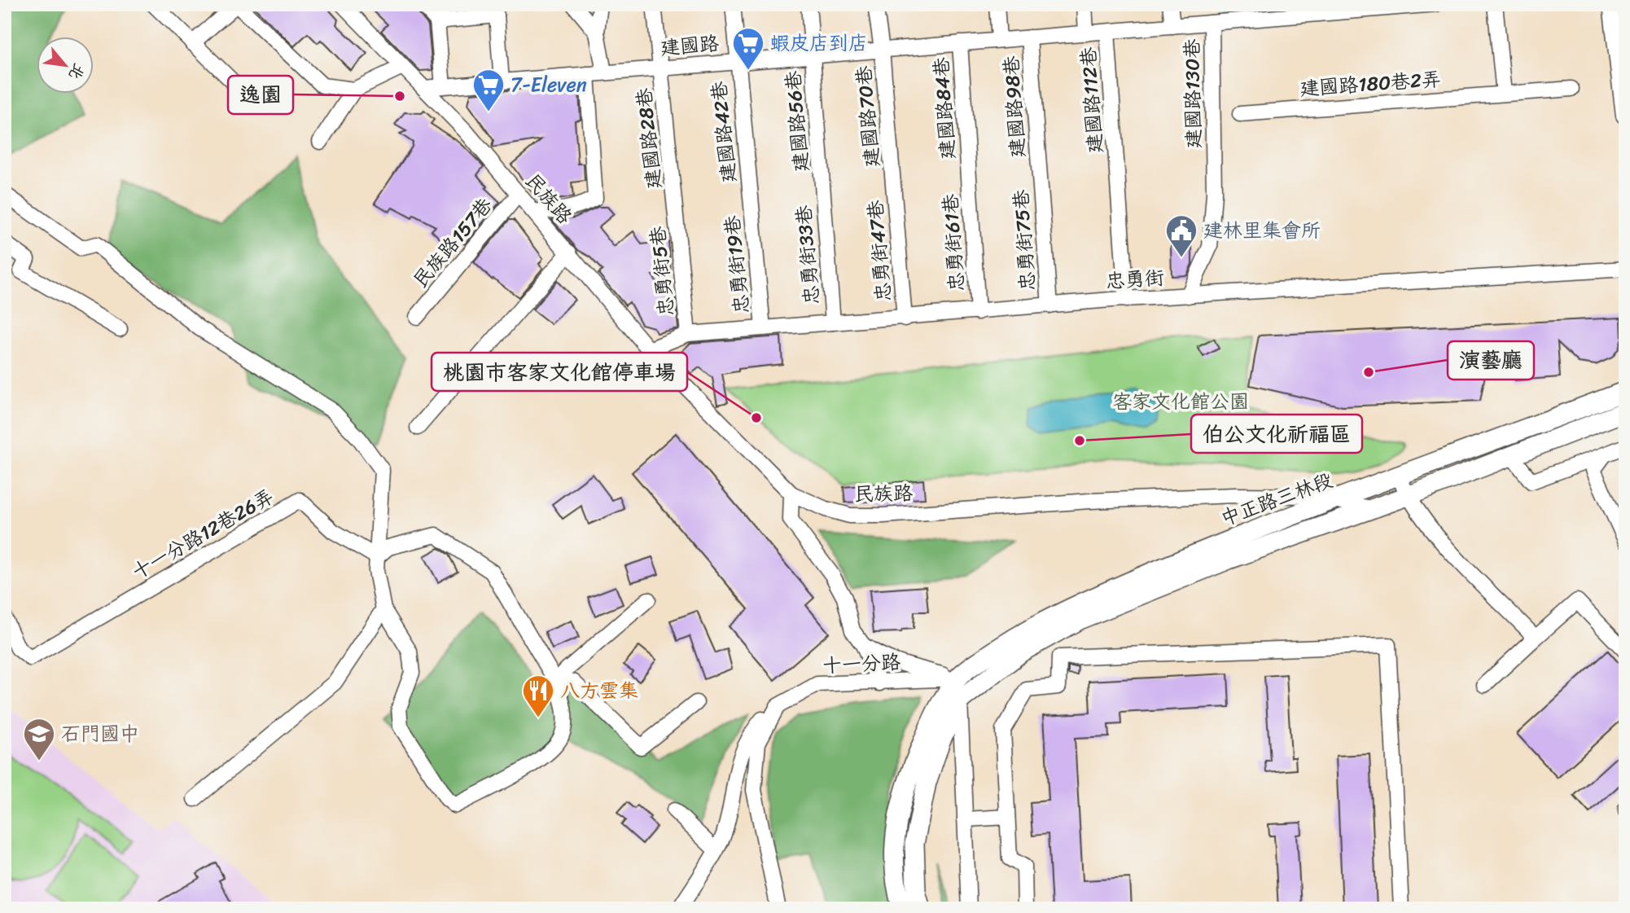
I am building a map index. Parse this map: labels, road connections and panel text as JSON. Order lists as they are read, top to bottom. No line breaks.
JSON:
{"streets":{"main road":["中正路三林段"],"street":["建國路","建國路180巷2弄","建國路130巷","建國路112巷","建國路98巷","建國路84巷","建國路70巷","建國路56巷","建國路42巷","建國路28巷","民族路","忠勇街75巷","民族路157巷","忠勇街61巷","忠勇街47巷","忠勇街33巷","忠勇街19巷","忠勇街5巷","忠勇街","十一分路12巷26弄","十一分路"]},"crossings":[["建國路","建國路130巷"],["建國路","建國路112巷"],["建國路","建國路98巷"],["建國路","建國路84巷"],["建國路","建國路70巷"],["建國路","建國路56巷"],["建國路","建國路42巷"],["建國路","建國路28巷"],["建國路","民族路"],["建國路130巷","忠勇街"],["建國路112巷","忠勇街"],["建國路98巷","忠勇街75巷"],["建國路84巷","忠勇街61巷"],["建國路70巷","忠勇街47巷"],["建國路56巷","忠勇街33巷"],["建國路42巷","忠勇街19巷"],["建國路28巷","忠勇街5巷"],["民族路","民族路157巷"],["民族路","忠勇街"],["民族路","中正路三林段"],["忠勇街75巷","忠勇街"],["忠勇街61巷","忠勇街"],["忠勇街47巷","忠勇街"],["忠勇街33巷","忠勇街"],["忠勇街19巷","忠勇街"],["忠勇街5巷","忠勇街"],["中正路三林段","十一分路"]],"parks":["客家文化館公園"],"places":{"supermarket":["蝦皮店到店","7-Eleven"],"other":["逸園","演藝廳","桃園市客家文化館停車場","伯公文化祈福區"],"public building":["建林里集會所"],"restaurant":["八方雲集"],"school or university":["石門國中"]},"north":"bottom right"}
